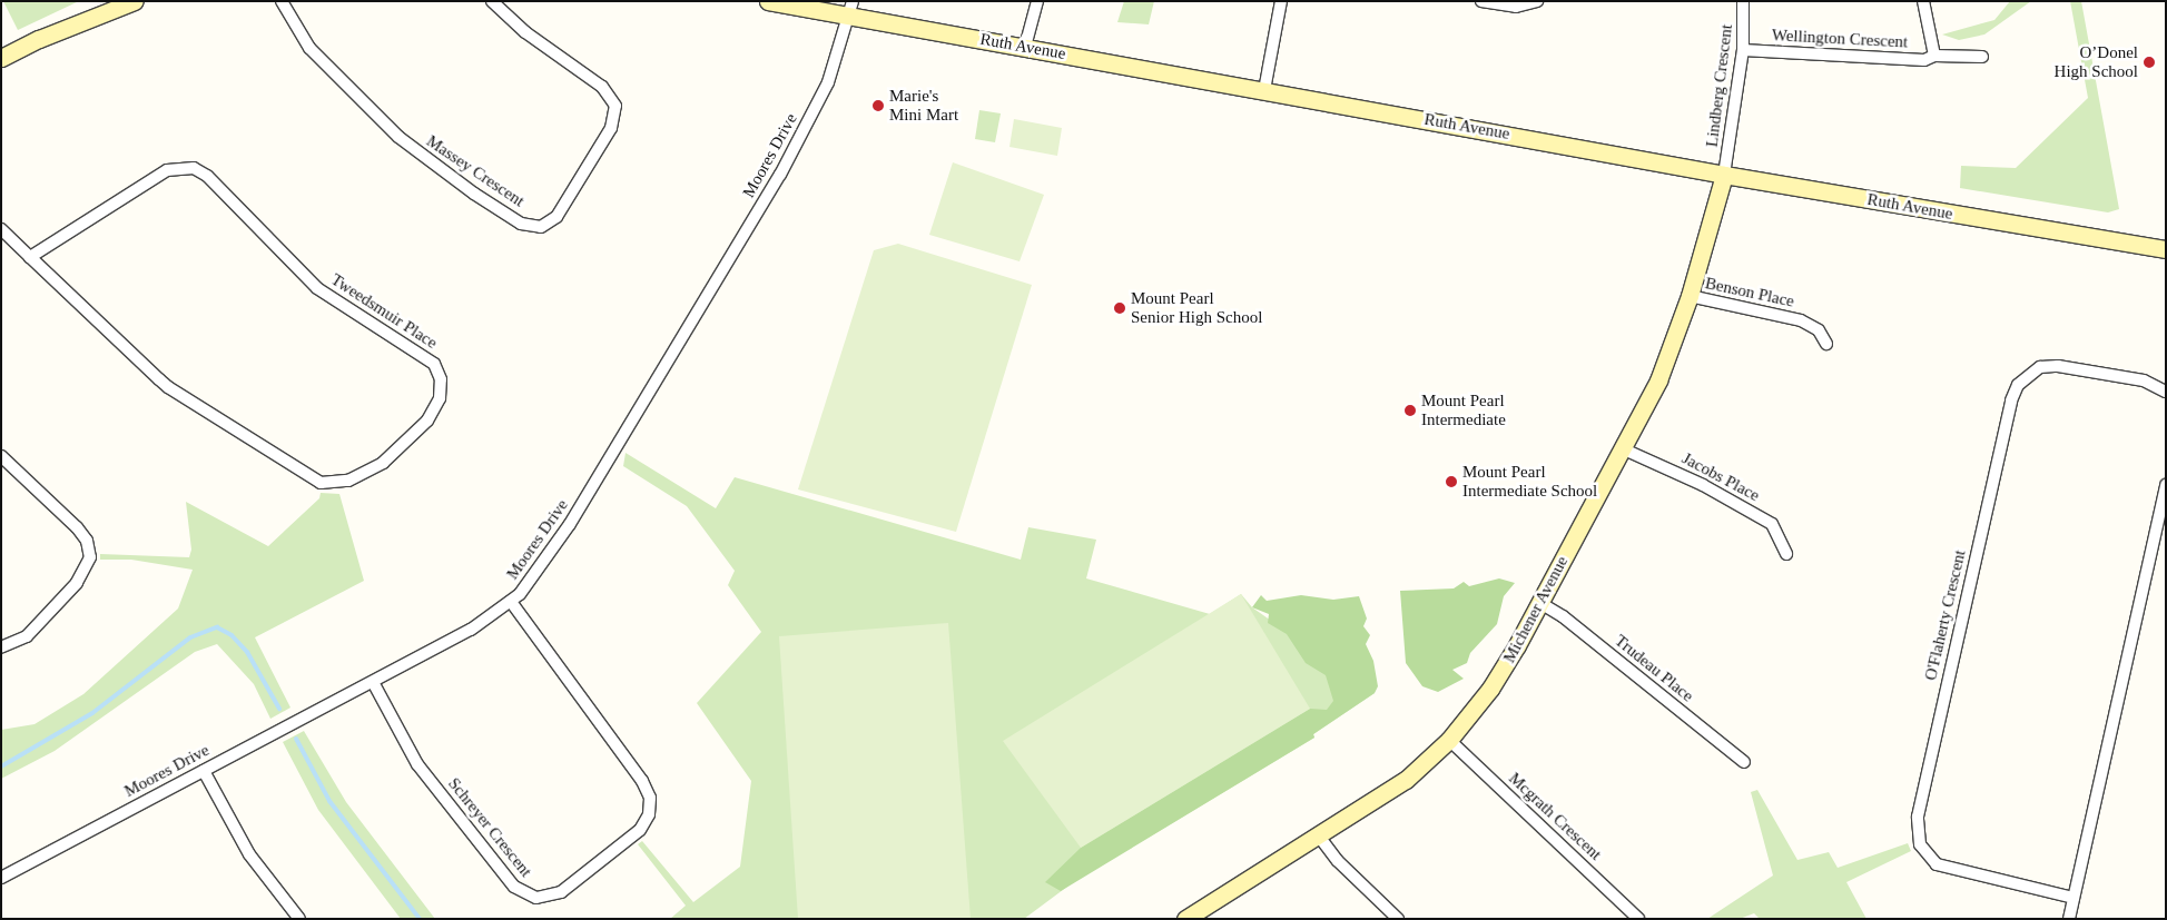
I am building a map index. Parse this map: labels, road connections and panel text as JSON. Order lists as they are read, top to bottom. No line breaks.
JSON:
{"streets":{"main road":["Ruth Avenue","Michener Avenue"],"street":["Wellington Crescent","Lindberg Crescent","Moores Drive","Massey Crescent","Benson Place","Tweedsmuir Place","Jacobs Place","O'Flaherty Crescent","Trudeau Place","Mcgrath Crescent","Schreyer Crescent"]},"crossings":[["Wellington Crescent","Lindberg Crescent"],["Ruth Avenue","Lindberg Crescent"],["Ruth Avenue","Moores Drive"],["Ruth Avenue","Michener Avenue"],["Lindberg Crescent","Michener Avenue"],["Moores Drive","Schreyer Crescent"],["Benson Place","Michener Avenue"],["Jacobs Place","Michener Avenue"],["Michener Avenue","Trudeau Place"],["Michener Avenue","Mcgrath Crescent"]],"places":["O’Donel High School","Marie's Mini Mart","Mount Pearl Senior High School","Mount Pearl Intermediate","Mount Pearl Intermediate School"]}
